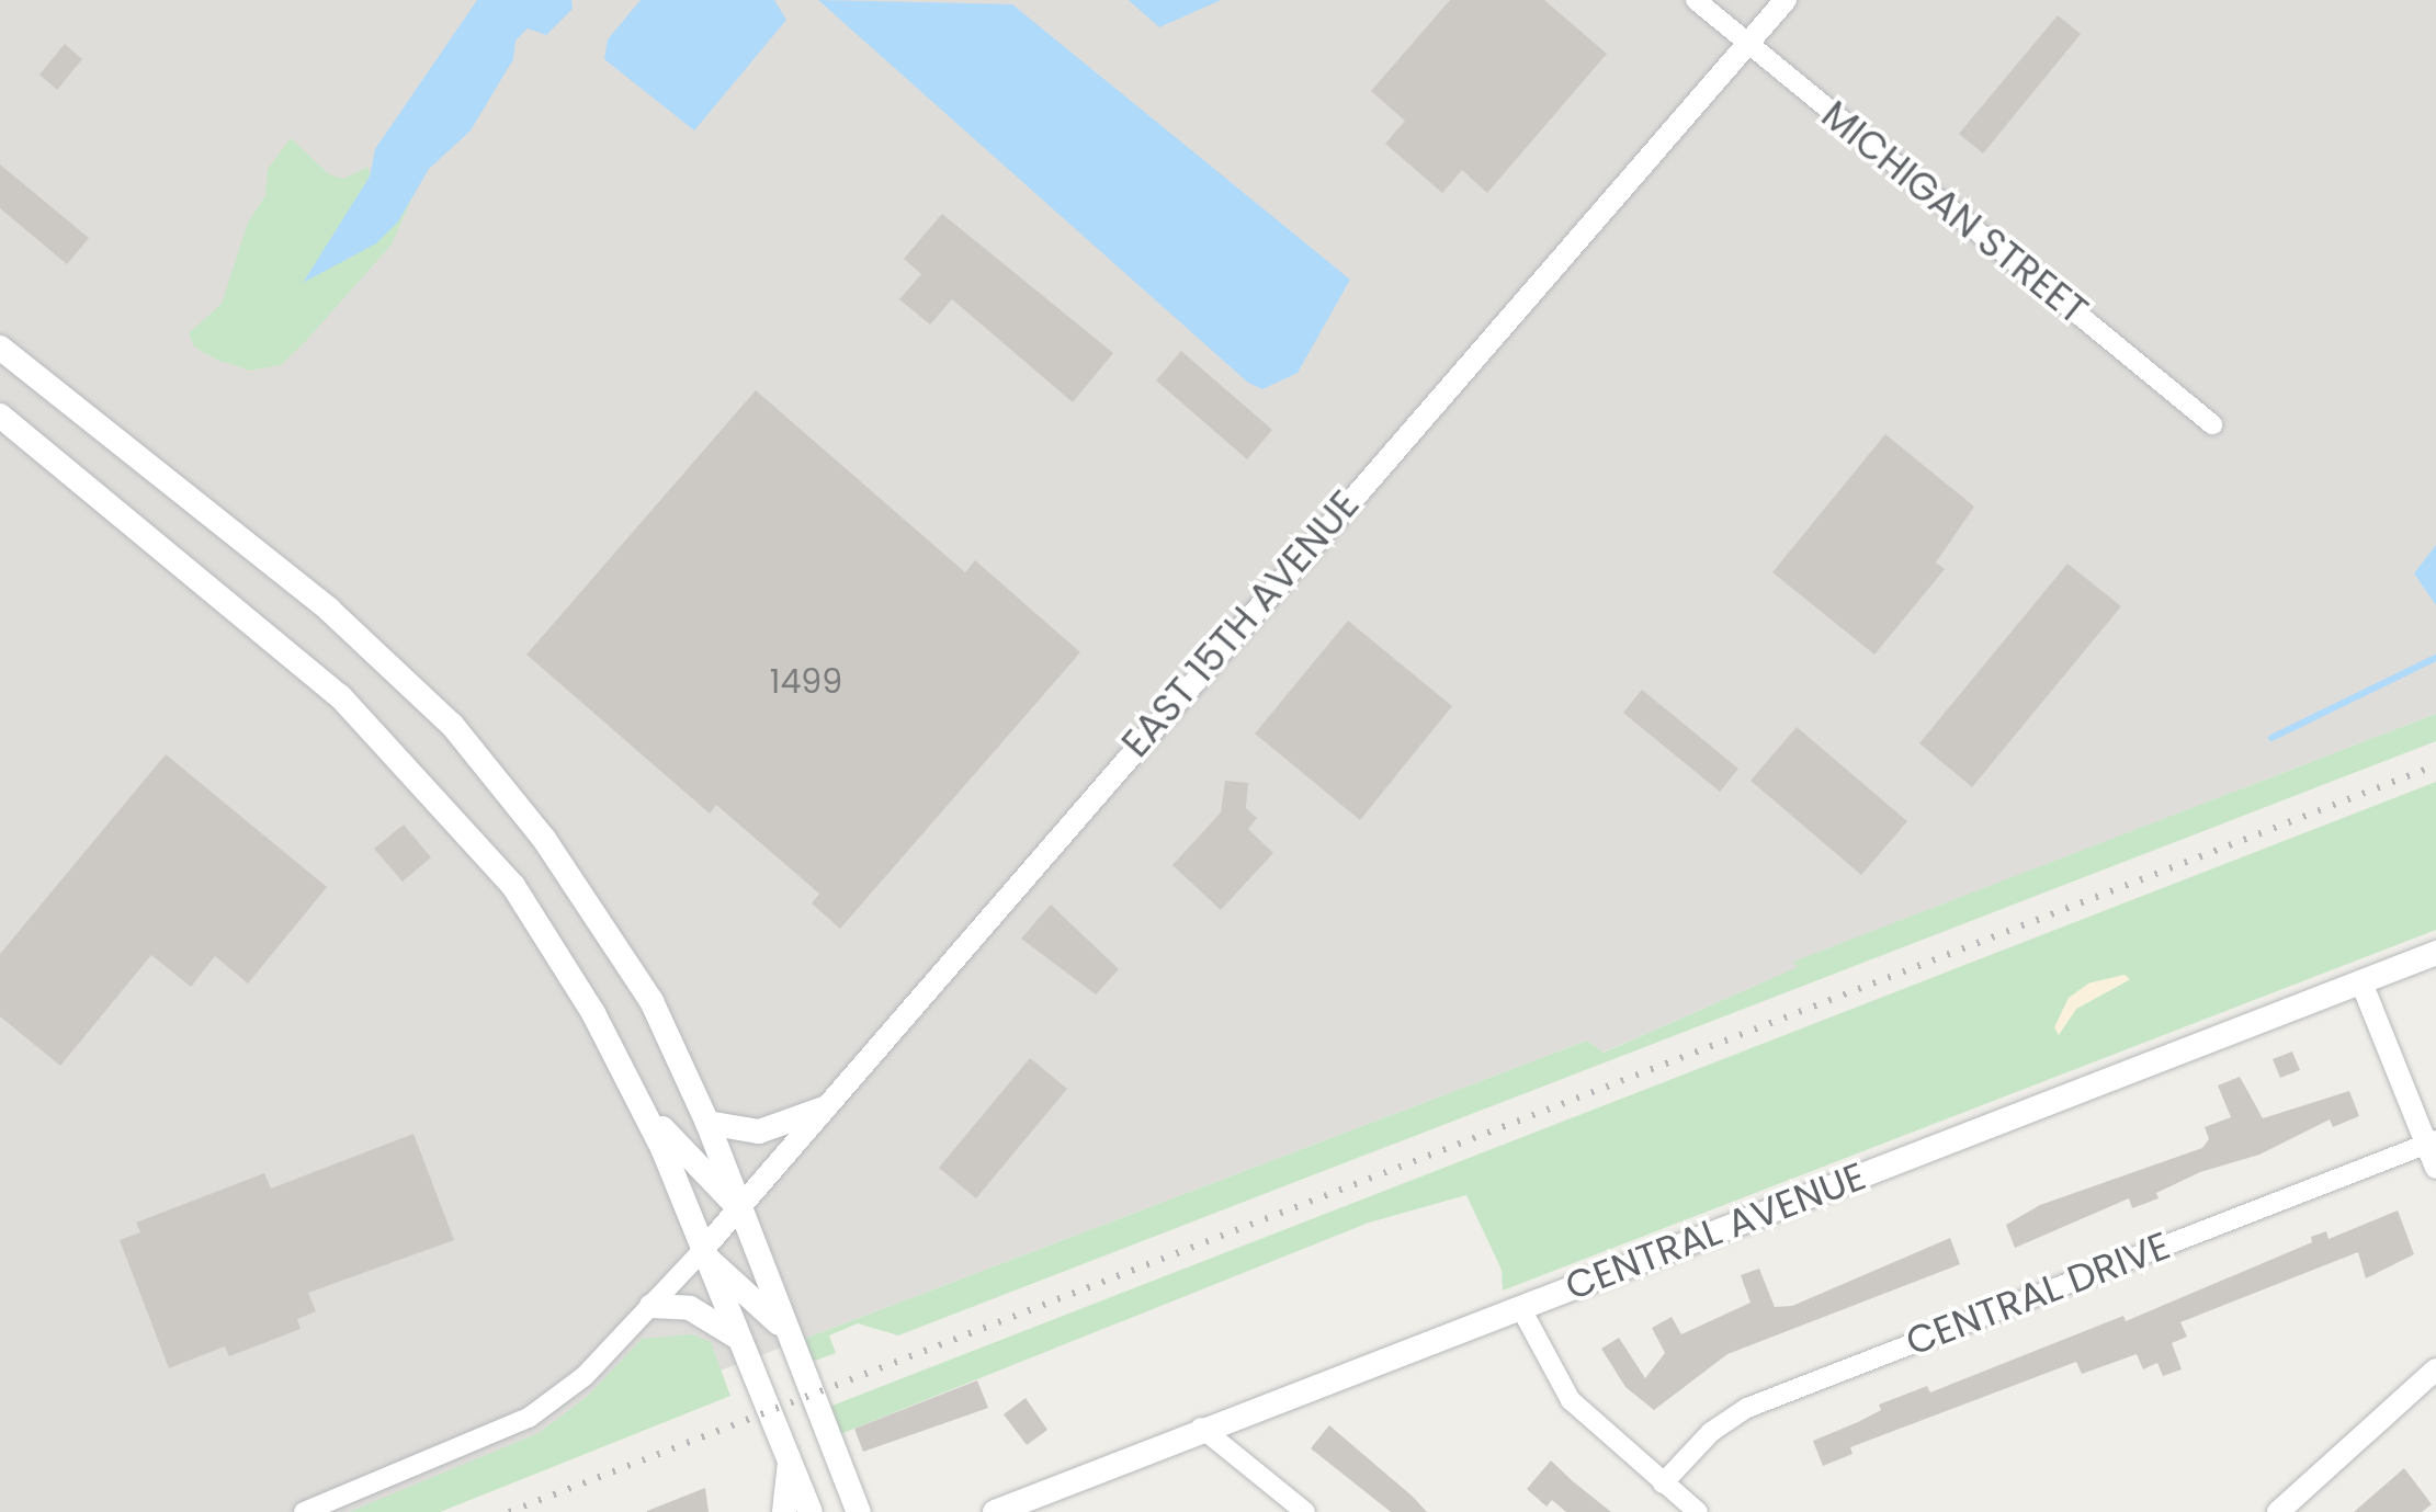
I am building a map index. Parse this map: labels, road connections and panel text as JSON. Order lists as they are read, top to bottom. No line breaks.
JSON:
{"streets":{"main road":["CENTRAL AVENUE"],"street":["MICHIGAN STREET","EAST 15TH AVENUE","CENTRAL DRIVE"]},"crossings":[["MICHIGAN STREET","EAST 15TH AVENUE"]],"house_numbers":["1499"]}
